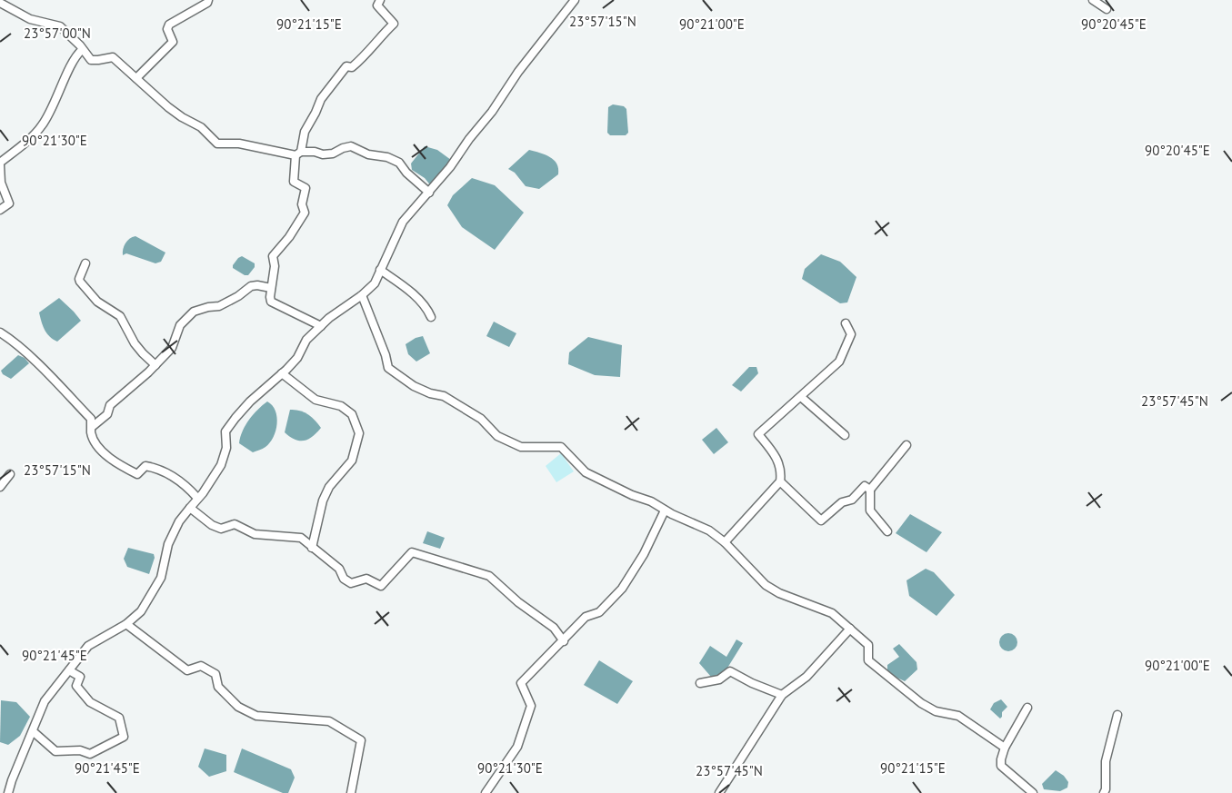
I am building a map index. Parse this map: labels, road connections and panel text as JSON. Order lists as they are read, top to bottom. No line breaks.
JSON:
{"coordinates":["23°57'15\"N","90°21'15\"E","90°21'00\"E","90°20'45\"E","23°57'00\"N","90°21'30\"E","23°57'45\"N","90°21'45\"E"]}
